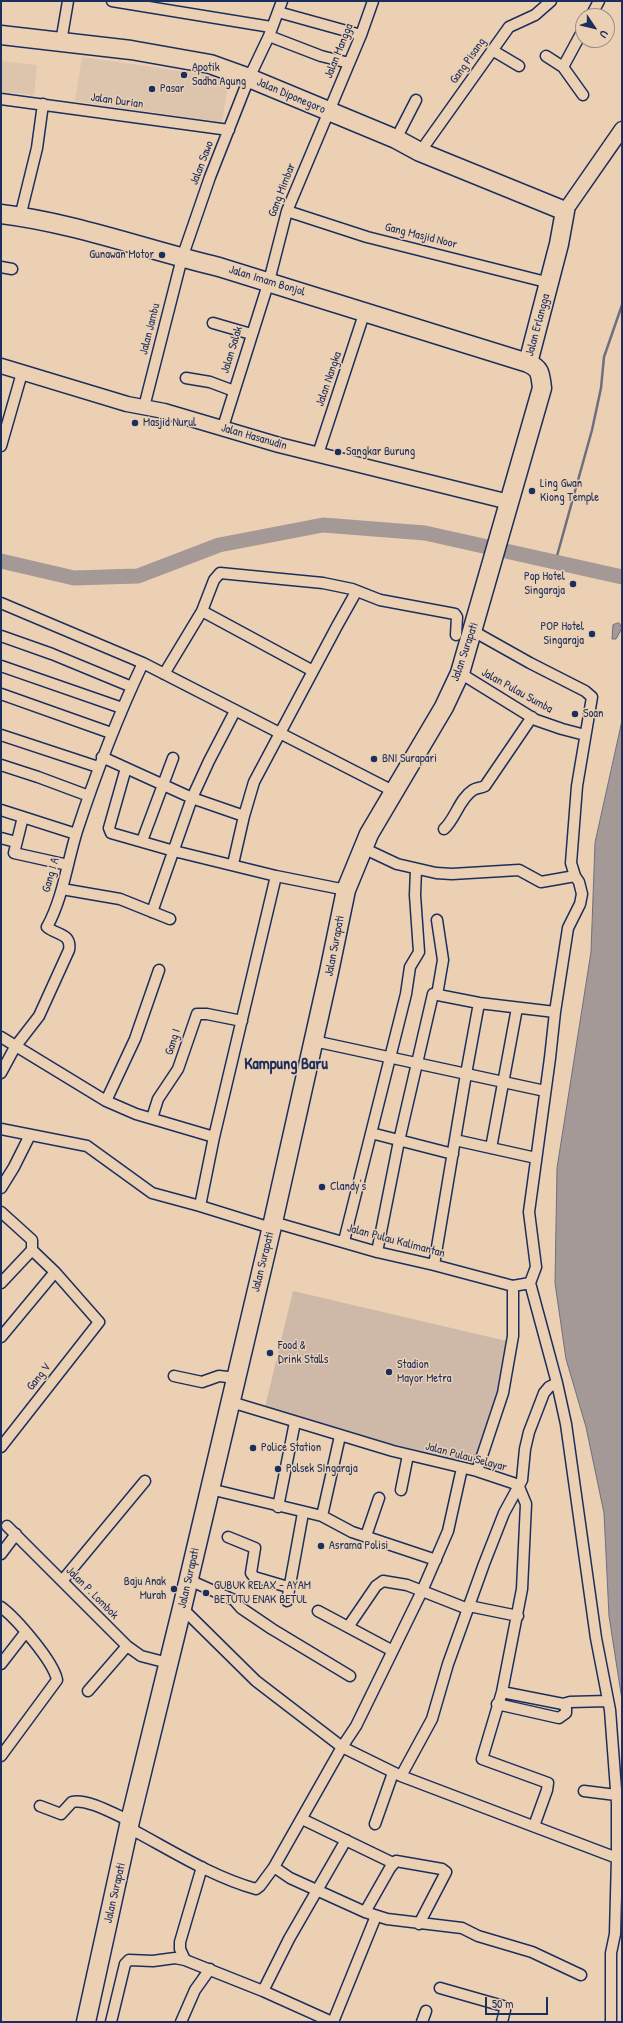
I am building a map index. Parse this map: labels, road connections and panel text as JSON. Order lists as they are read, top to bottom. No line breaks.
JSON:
{"streets":{"highway":["Jalan Diponegoro","Jalan Imam Bonjol","Jalan Erlangga","Jalan Surapati"],"street":["Jalan Mangga","Gang Pisang","Jalan Durian","Jalan Sawo","Gang Mimbar","Gang Masjid Noor","Jalan Jambu","Jalan Salak","Jalan Nangka","Jalan Hasanudin","Jalan Pulau Sumba","Gang I A","Gang I","Jalan Pulau Kalimantan","Gang V","Jalan Pulau Selayar","Jalan P. Lombok"]},"crossings":[["Jalan Mangga","Jalan Diponegoro"],["Jalan Mangga","Gang Mimbar"],["Gang Pisang","Jalan Diponegoro"],["Jalan Diponegoro","Jalan Sawo"],["Jalan Diponegoro","Gang Mimbar"],["Jalan Diponegoro","Jalan Erlangga"],["Jalan Durian","Jalan Sawo"],["Jalan Sawo","Jalan Imam Bonjol"],["Jalan Sawo","Jalan Jambu"],["Gang Mimbar","Gang Masjid Noor"],["Gang Mimbar","Jalan Imam Bonjol"],["Gang Mimbar","Jalan Salak"],["Gang Masjid Noor","Jalan Erlangga"],["Jalan Imam Bonjol","Jalan Erlangga"],["Jalan Imam Bonjol","Jalan Jambu"],["Jalan Imam Bonjol","Jalan Salak"],["Jalan Imam Bonjol","Jalan Nangka"],["Jalan Erlangga","Jalan Hasanudin"],["Jalan Erlangga","Jalan Surapati"],["Jalan Jambu","Jalan Hasanudin"],["Jalan Salak","Jalan Hasanudin"],["Jalan Nangka","Jalan Hasanudin"],["Jalan Surapati","Jalan Pulau Sumba"],["Jalan Surapati","Jalan Pulau Kalimantan"],["Jalan Surapati","Jalan Pulau Selayar"],["Jalan Surapati","Jalan P. Lombok"]],"districts":["Kampung Baru"],"places":["Apotik Sadha Agung","Pasar","Gunawan Motor","Masjid Nurul","Sangkar Burung","Ling Gwan Kiong Temple","Pop Hotel Singaraja","POP Hotel Singaraja","Soan","BNI Surapari","Clandy's","Food & Drink Stalls","Stadion Mayor Metra","Police Station","Polsek SIngaraja","Asrama Polisi","Baju Anak Murah","GUBUK RELAX - AYAM BETUTU ENAK BETUL"],"scale_bar":"50 m","north":"bottom right"}
